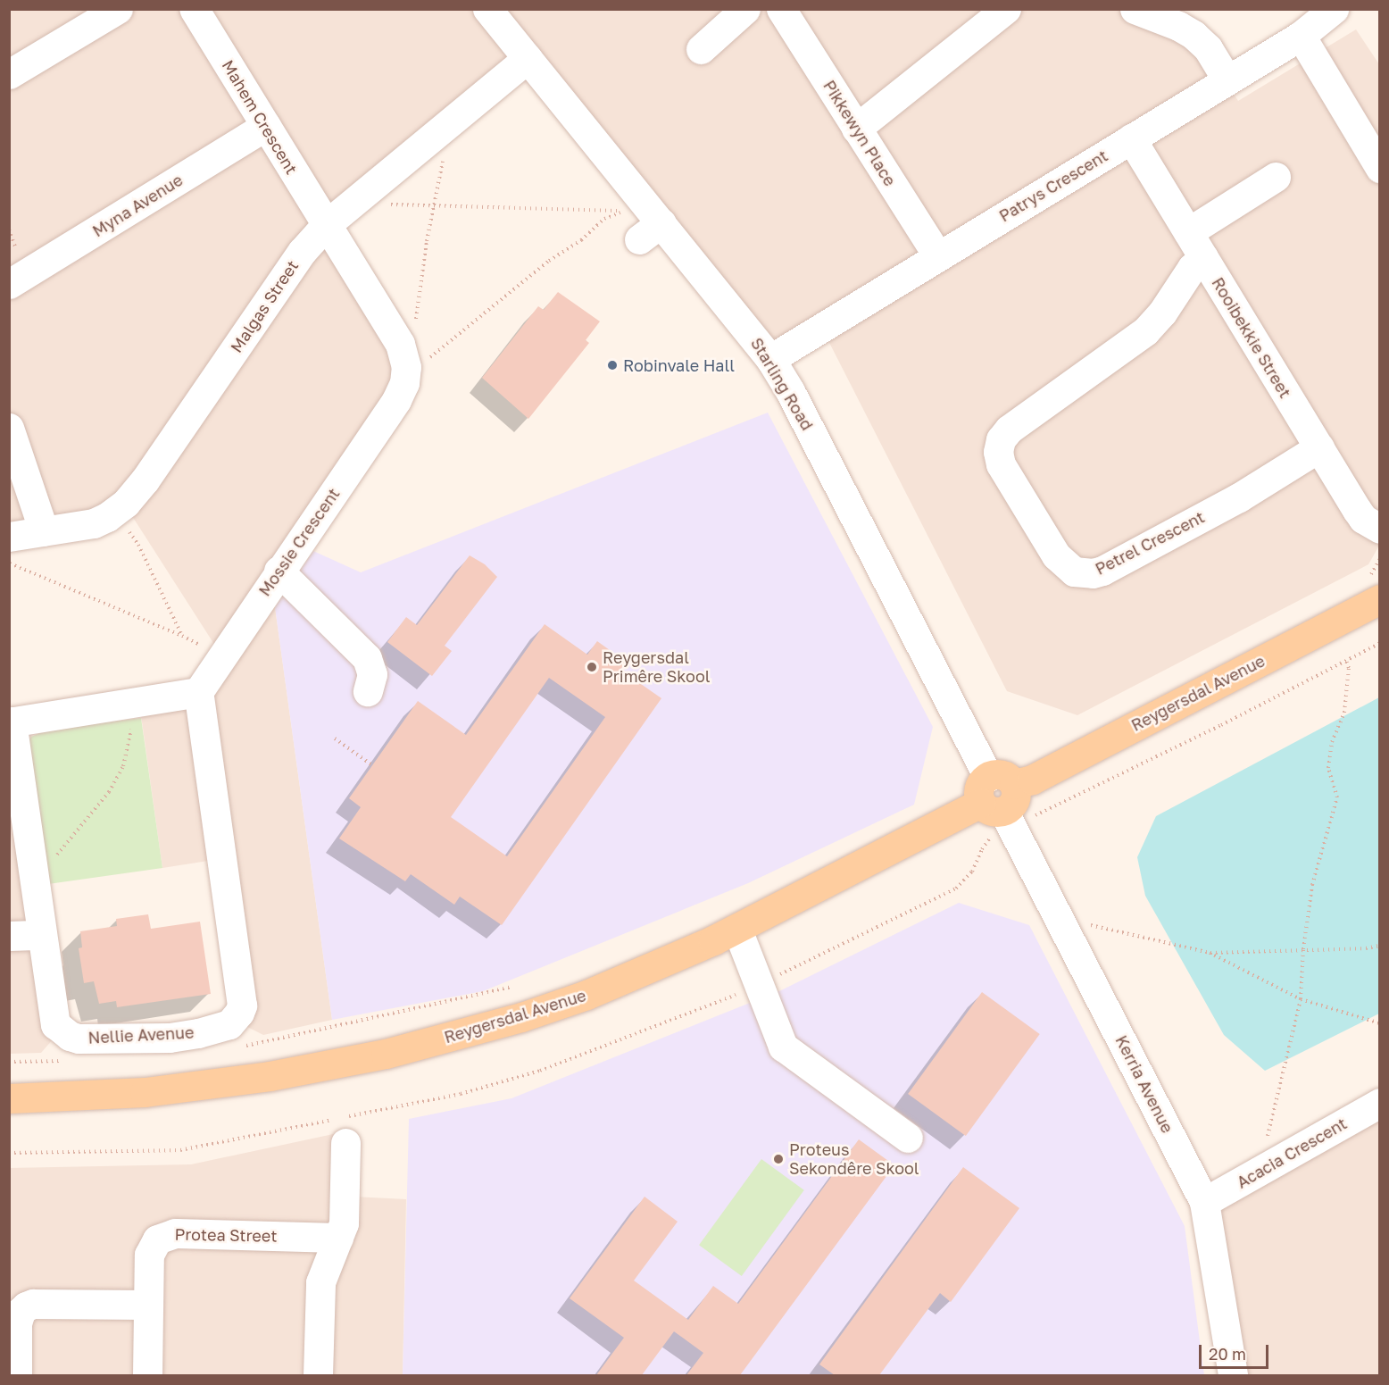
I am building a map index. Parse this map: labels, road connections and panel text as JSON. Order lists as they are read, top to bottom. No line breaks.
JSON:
{"streets":{"main road":["Reygersdal Avenue"],"street":["Mahem Crescent","Pikkewyn Place","Patrys Crescent","Myna Avenue","Malgas Street","Rooibekkie Street","Starling Road","Mossie Crescent","Petrel Crescent","Nellie Avenue","Kerria Avenue","Acacia Crescent","Protea Street"]},"crossings":[["Mahem Crescent","Myna Avenue"],["Mahem Crescent","Malgas Street"],["Pikkewyn Place","Patrys Crescent"],["Patrys Crescent","Rooibekkie Street"],["Patrys Crescent","Starling Road"],["Malgas Street","Starling Road"],["Rooibekkie Street","Petrel Crescent"],["Starling Road","Reygersdal Avenue"],["Starling Road","Kerria Avenue"],["Mossie Crescent","Nellie Avenue"],["Reygersdal Avenue","Kerria Avenue"],["Kerria Avenue","Acacia Crescent"]],"places":["Robinvale Hall","Reygersdal Primêre Skool","Proteus Sekondêre Skool"],"scale_bar":"20 m"}
